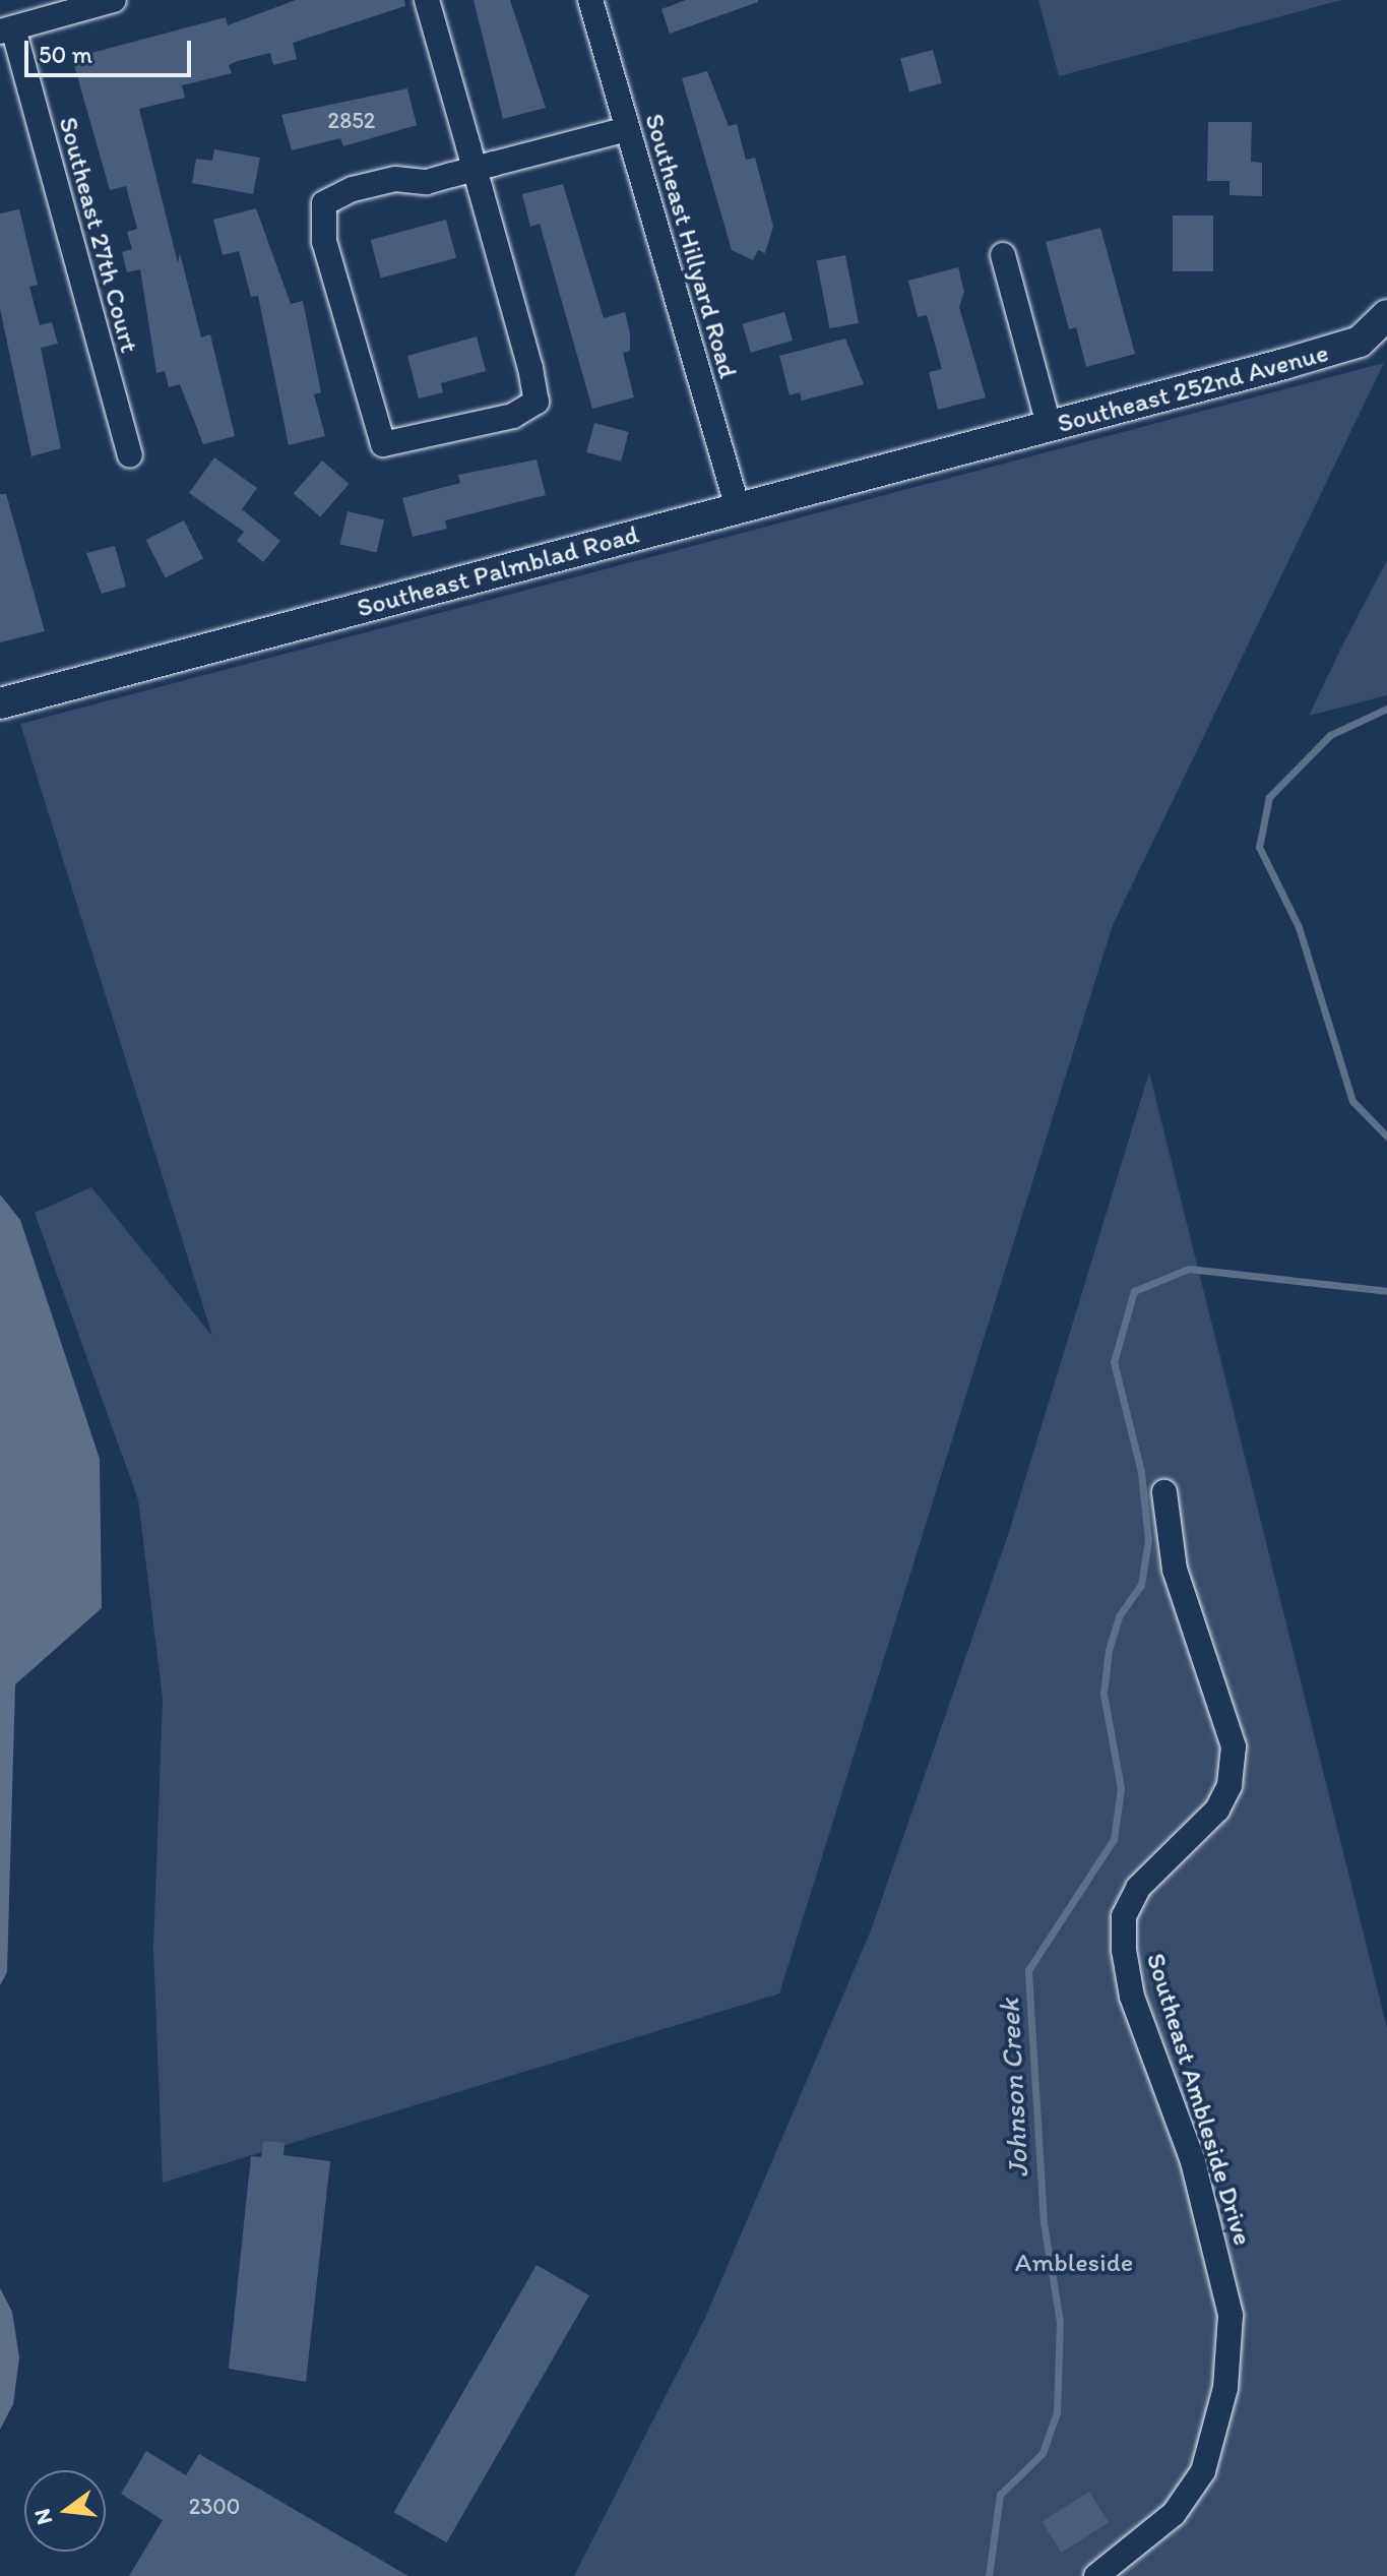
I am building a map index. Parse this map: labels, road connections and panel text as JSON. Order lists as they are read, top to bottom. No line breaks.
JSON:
{"streets":{"street":["Southeast 27th Court","Southeast Hillyard Road","Southeast 252nd Avenue","Southeast Palmblad Road","Southeast Ambleside Drive"]},"crossings":[["Southeast Hillyard Road","Southeast Palmblad Road"],["Southeast 252nd Avenue","Southeast Palmblad Road"]],"water":["Johnson Creek"],"parks":["Ambleside"],"house_numbers":["2852","2300"],"scale_bar":"50 m","north":"left"}
